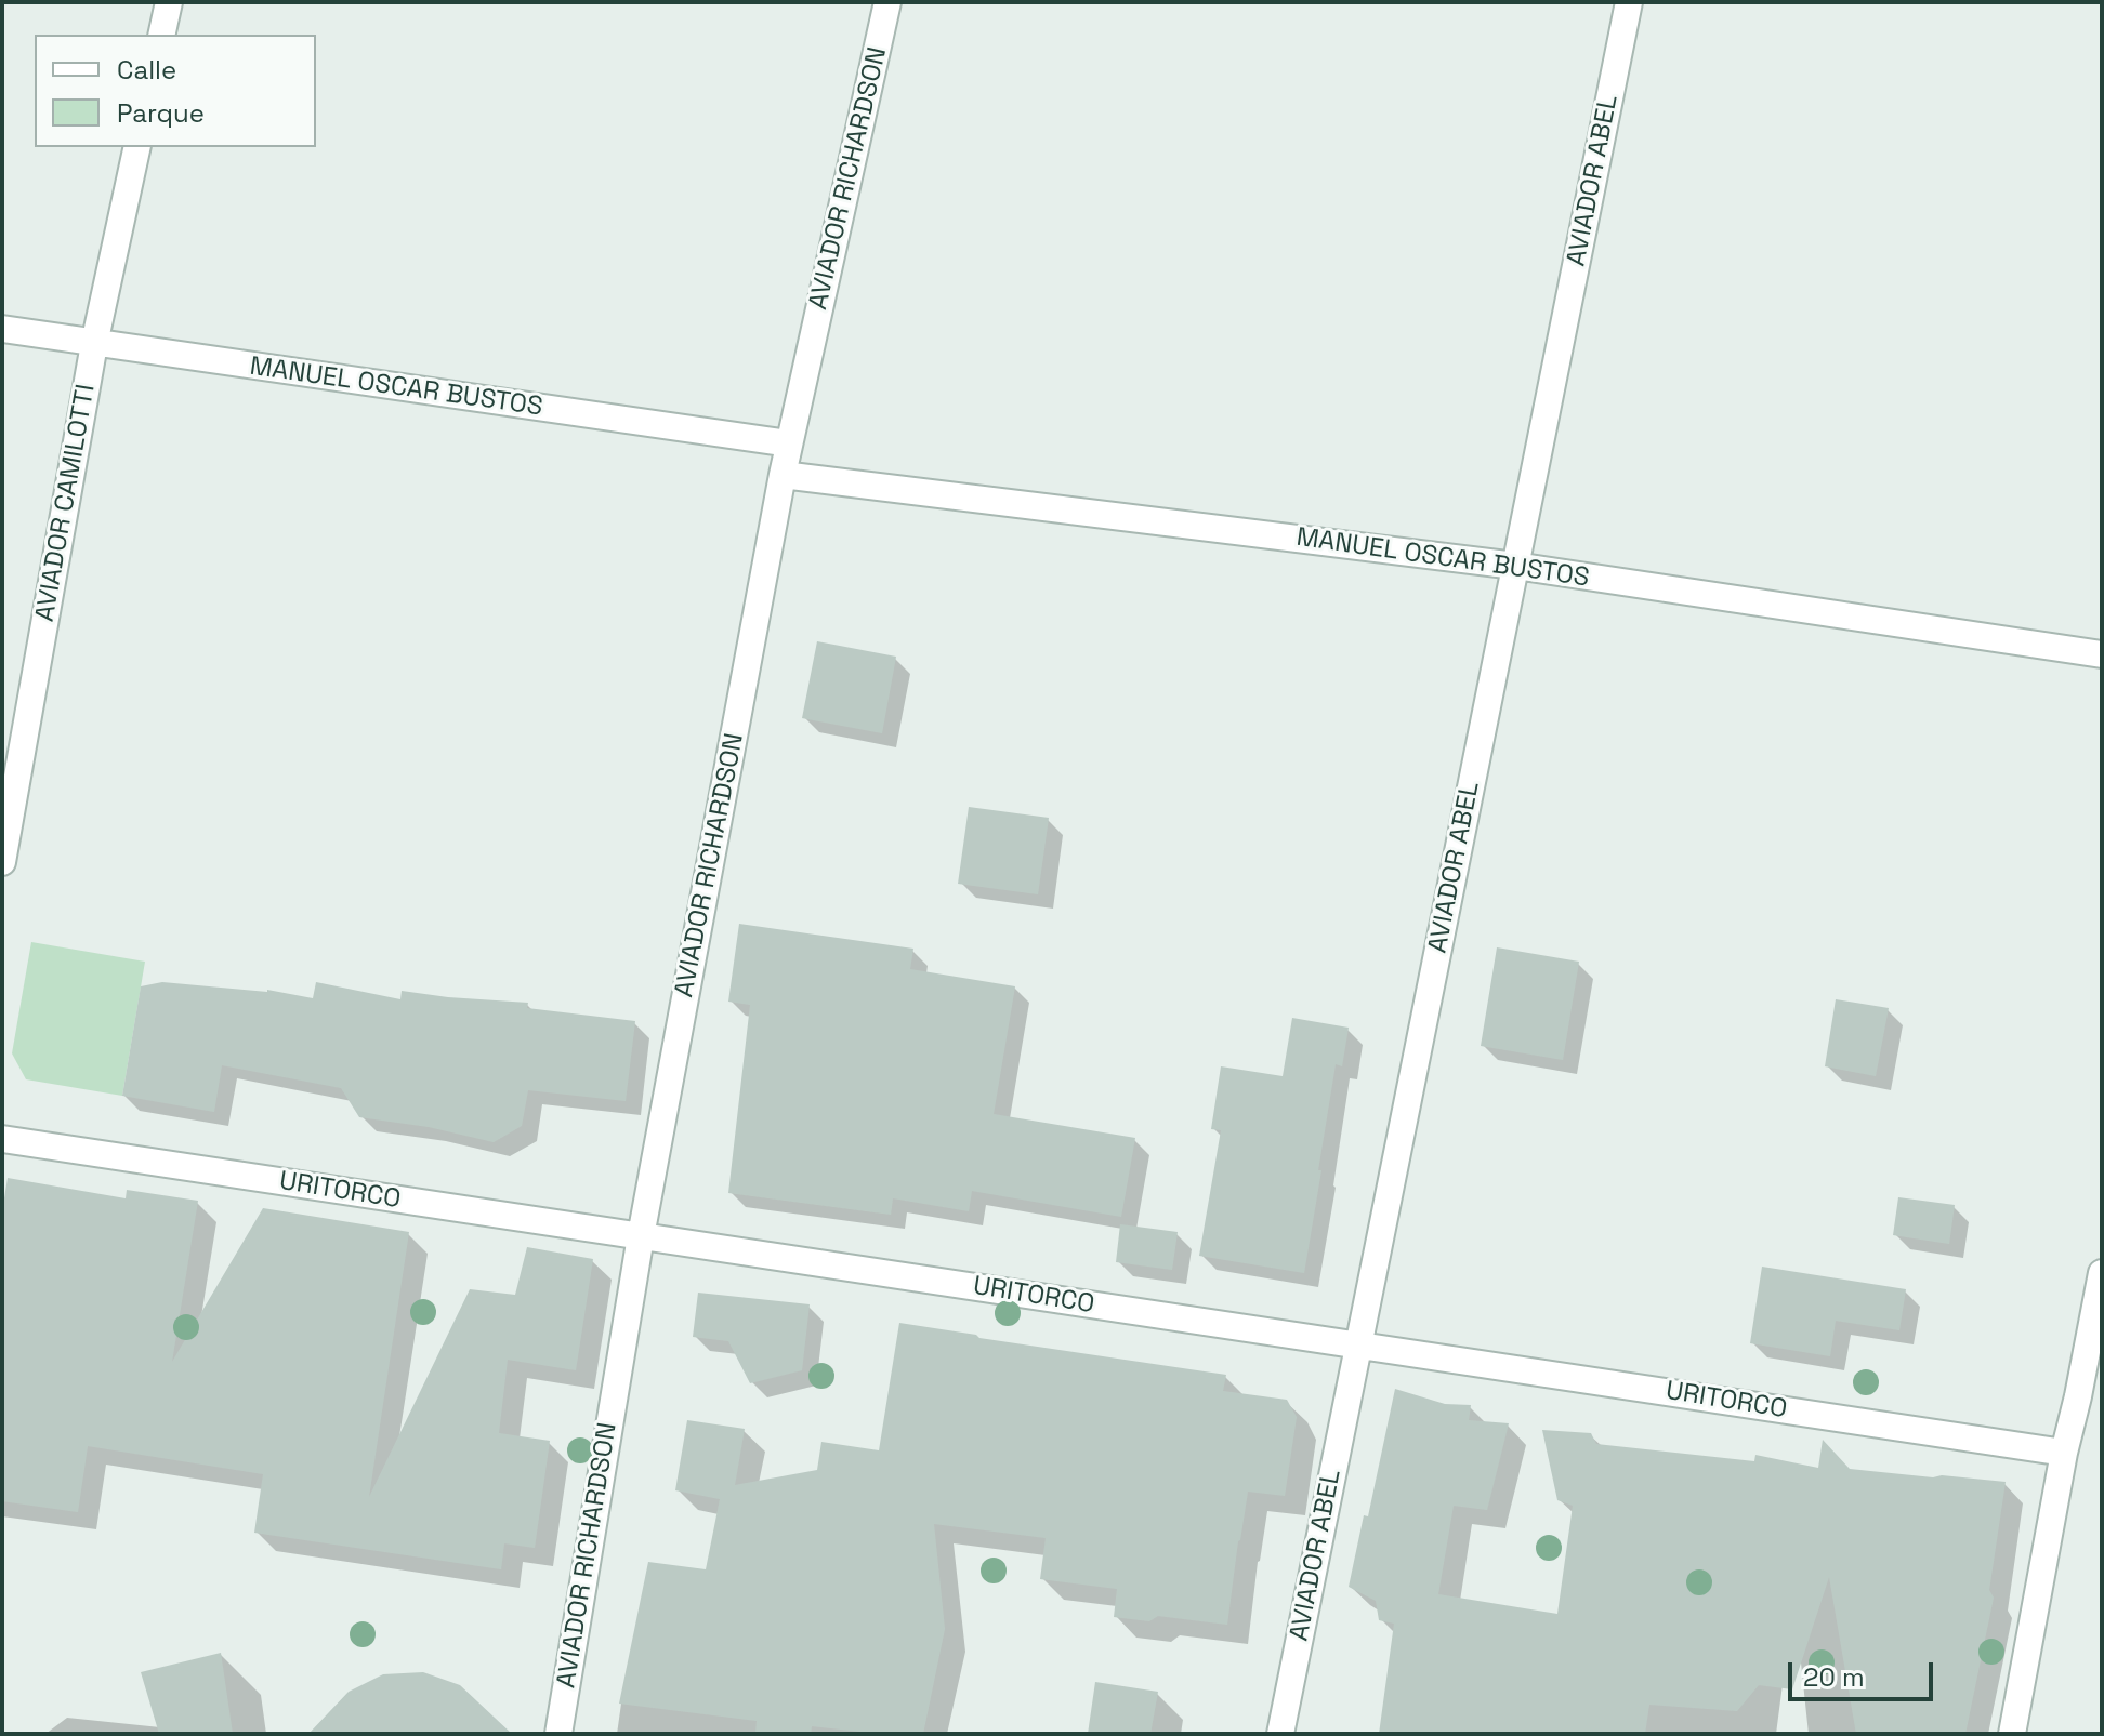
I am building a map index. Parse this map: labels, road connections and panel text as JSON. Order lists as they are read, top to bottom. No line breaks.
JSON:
{"streets":{"street":["AVIADOR RICHARDSON","AVIADOR ABEL","MANUEL OSCAR BUSTOS","AVIADOR CAMILOTTI","URITORCO"]},"crossings":[["AVIADOR RICHARDSON","MANUEL OSCAR BUSTOS"],["AVIADOR RICHARDSON","URITORCO"],["AVIADOR ABEL","MANUEL OSCAR BUSTOS"],["AVIADOR ABEL","URITORCO"],["MANUEL OSCAR BUSTOS","AVIADOR CAMILOTTI"]],"legend":["Calle","Parque"],"scale_bar":"20 m"}
